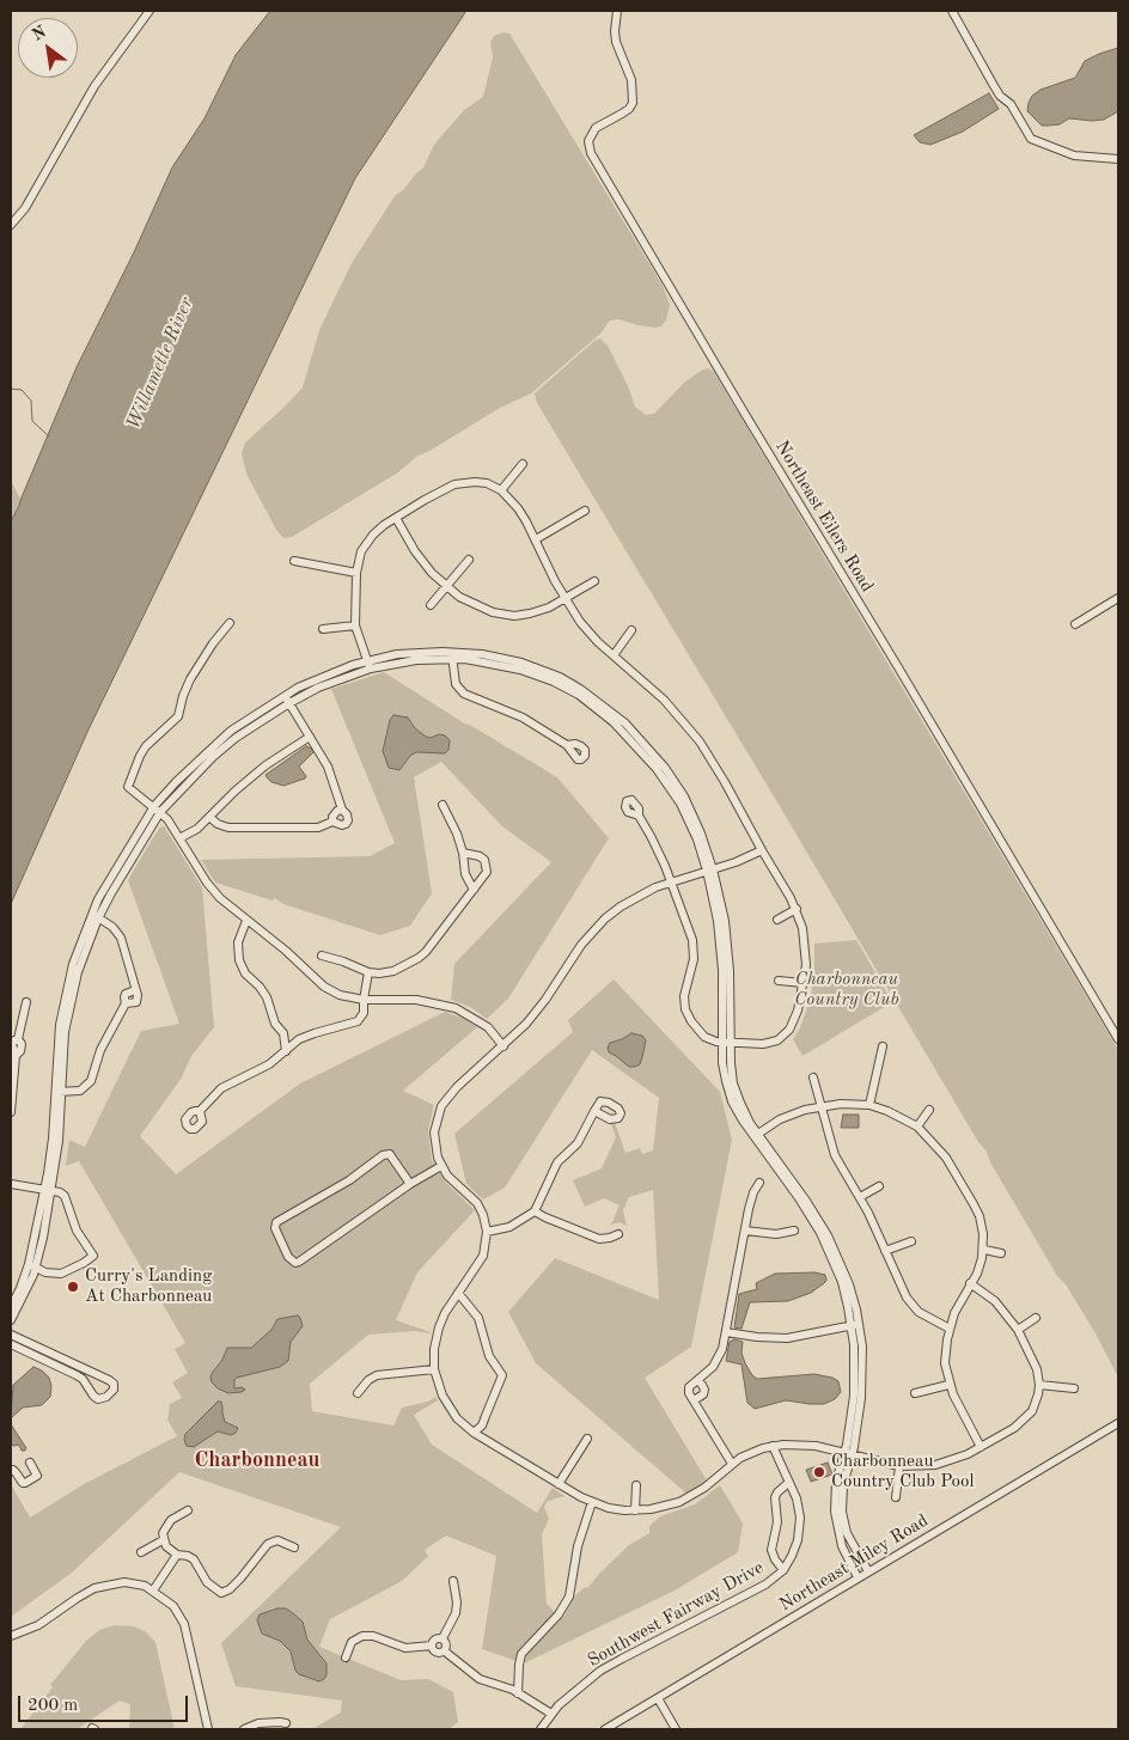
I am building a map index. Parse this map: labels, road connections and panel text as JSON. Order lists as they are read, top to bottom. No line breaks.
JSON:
{"streets":{"street":["Northeast Eilers Road","Northeast Miley Road","Southwest Fairway Drive"]},"districts":["Charbonneau"],"water":["Willamette River"],"parks":["Charbonneau Country Club"],"places":["Curry's Landing At Charbonneau","Charbonneau Country Club Pool"],"scale_bar":"200 m","north":"top left"}
